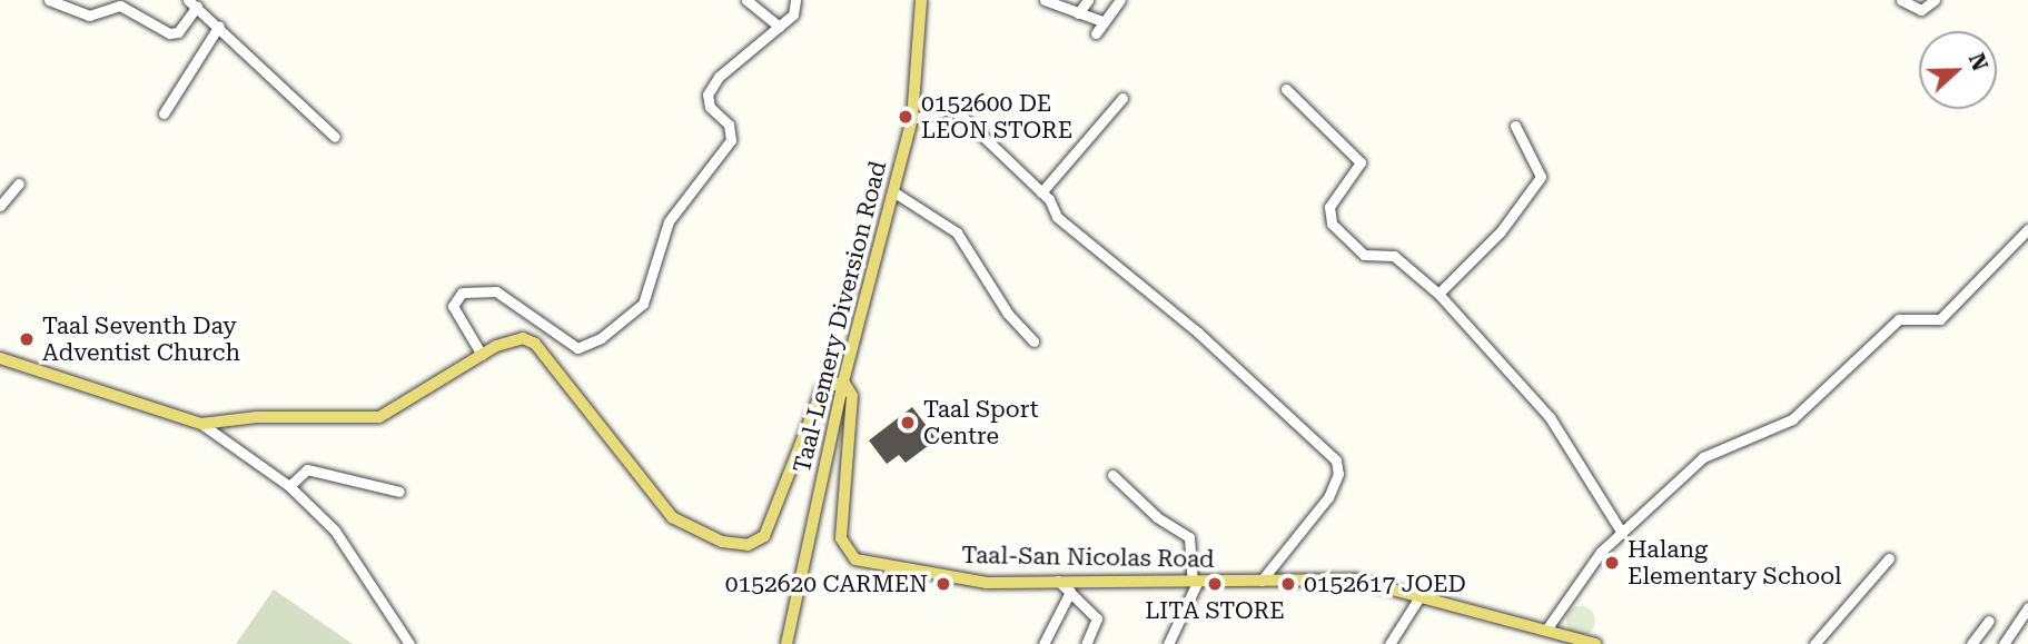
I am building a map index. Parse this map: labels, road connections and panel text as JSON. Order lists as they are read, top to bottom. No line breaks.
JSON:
{"streets":{"main road":["Taal-Lemery Diversion Road","Taal-San Nicolas Road"]},"crossings":[["Taal-Lemery Diversion Road","Taal-San Nicolas Road"]],"places":["0152600 DE LEON STORE","Taal Seventh Day Adventist Church","Taal Sport Centre","Halang Elementary School","0152620 CARMEN","LITA STORE","0152617 JOED"],"north":"right"}
